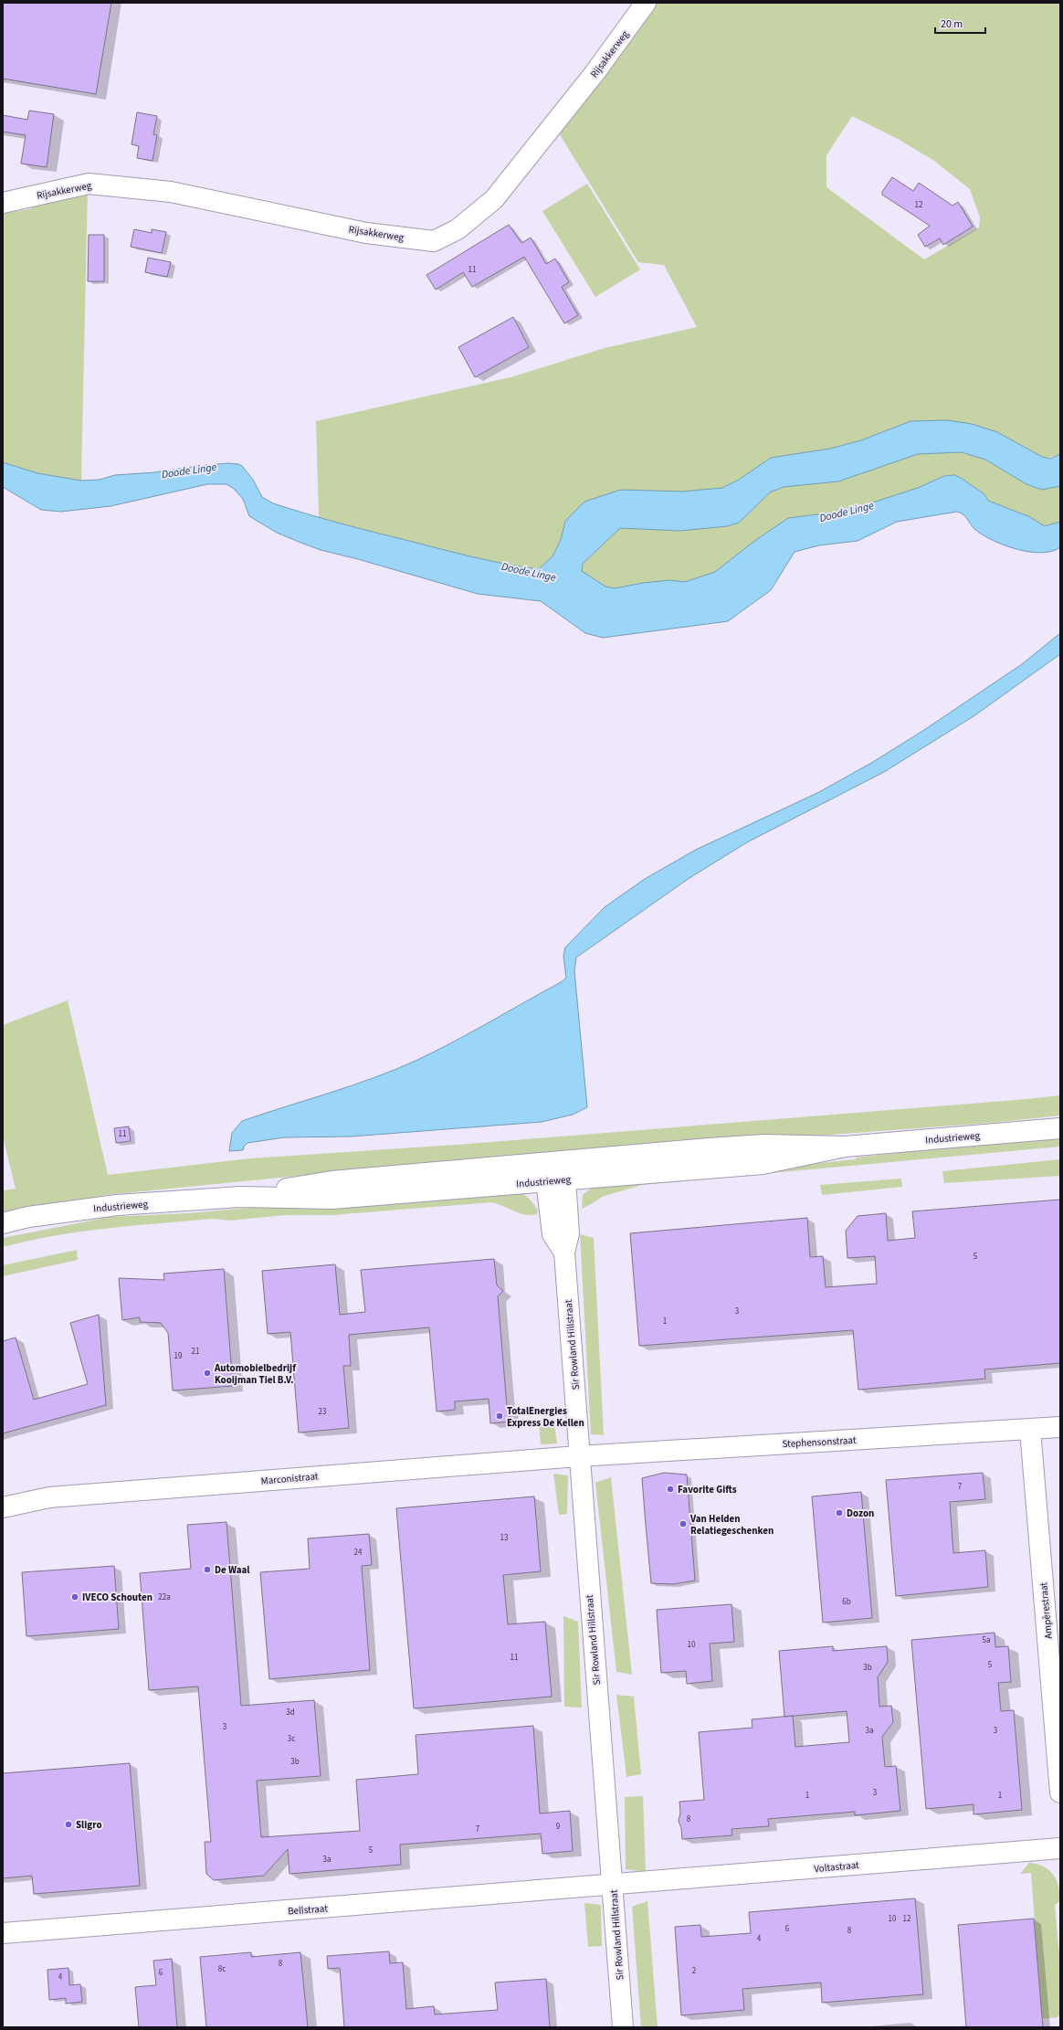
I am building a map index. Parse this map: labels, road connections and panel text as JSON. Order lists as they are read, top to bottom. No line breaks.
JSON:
{"streets":{"street":["Rijsakkerweg","Industrieweg","Sir Rowland Hillstraat","Stephensonstraat","Marconistraat","Ampèrestraat","Voltastraat","Bellstraat"]},"crossings":[["Industrieweg","Sir Rowland Hillstraat"],["Sir Rowland Hillstraat","Stephensonstraat"],["Sir Rowland Hillstraat","Marconistraat"],["Sir Rowland Hillstraat","Voltastraat"],["Sir Rowland Hillstraat","Bellstraat"],["Stephensonstraat","Marconistraat"],["Stephensonstraat","Ampèrestraat"],["Voltastraat","Bellstraat"]],"water":["Doode Linge"],"places":["Automobielbedrijf Kooijman Tiel B.V.","TotalEnergies Express De Kellen","Favorite Gifts","Dozon","Van Helden Relatiegeschenken","De Waal","IVECO Schouten","Sligro"],"house_numbers":["12","11","11","5","3","1","21","19","23","7","13","24","22a","6b","5a","10","11","5","3b","3d","3","3a","3","3c","3b","3","1","1","8","9","7","5","3a","10","12","6","8","4","8","8c","2","6","4"],"scale_bar":"20 m"}
